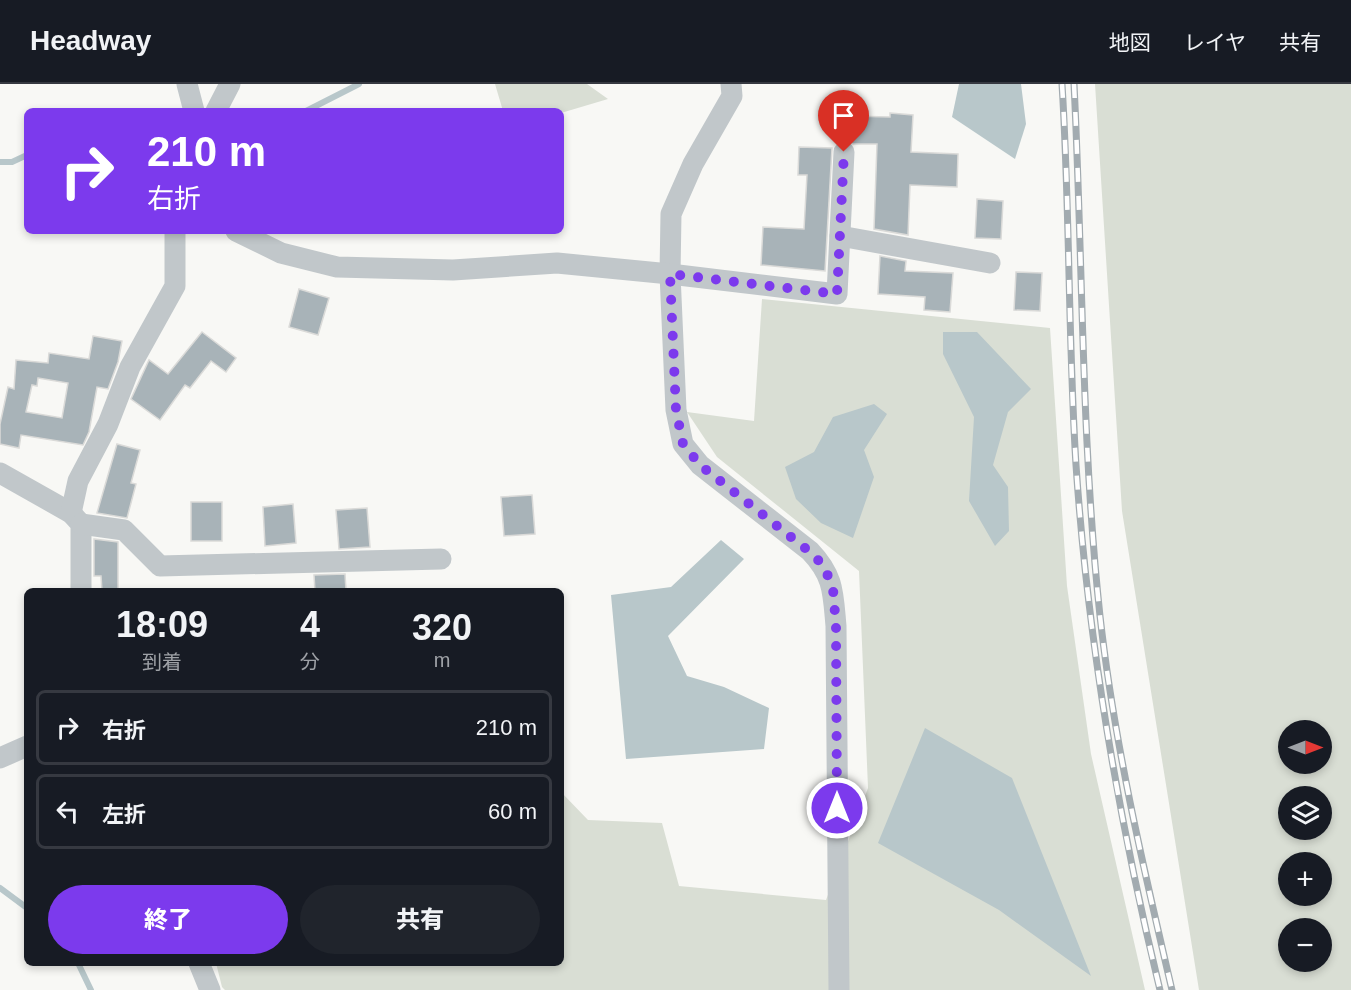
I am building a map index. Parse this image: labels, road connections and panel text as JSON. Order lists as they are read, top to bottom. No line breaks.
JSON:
{"north":"right","page":{"header":"Headway","nav":["地図","レイヤ","共有"],"turn":["210 m","右折"],"eta":["18:09","到着","4","分","320","m"],"list":[{"name":"右折","value":"210 m"},{"name":"左折","value":"60 m"}],"map_buttons":["+","−"],"buttons":["終了","共有"]}}
